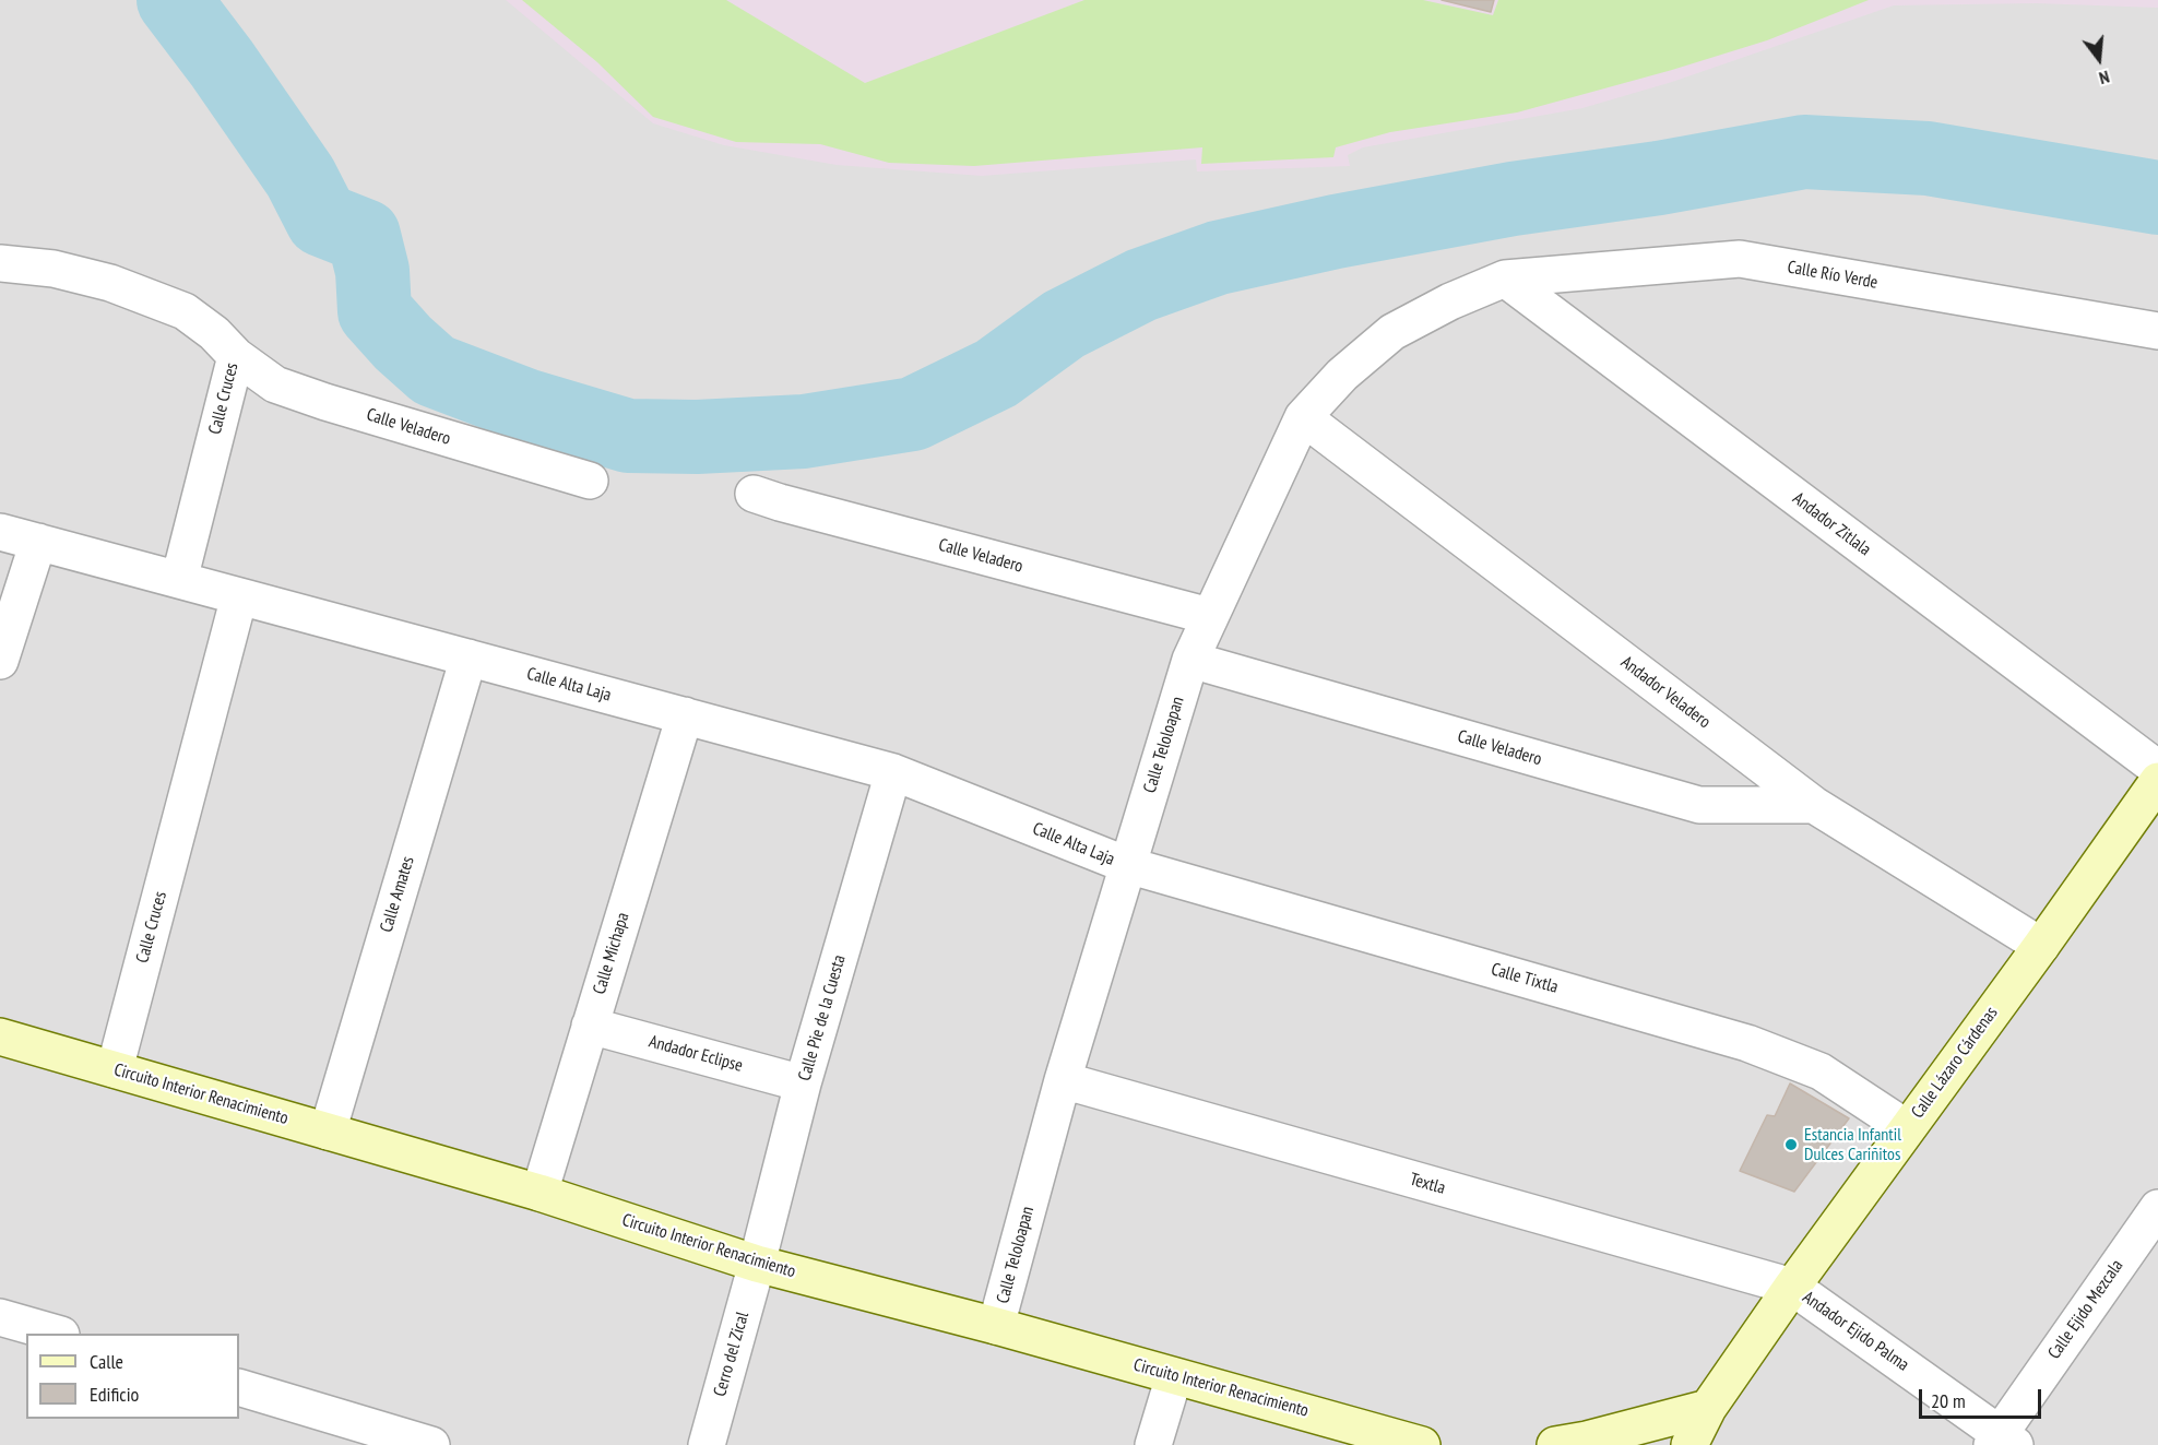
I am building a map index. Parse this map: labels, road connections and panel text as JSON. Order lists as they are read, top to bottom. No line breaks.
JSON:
{"streets":{"main road":["Calle Lázaro Cárdenas","Circuito Interior Renacimiento"],"street":["Calle Río Verde","Calle Cruces","Calle Veladero","Andador Zitlala","Calle Alta Laja","Andador Veladero","Calle Teloloapan","Calle Amates","Calle Michapa","Calle Tixtla","Calle Pie de la Cuesta","Andador Eclipse","Textla","Calle Ejido Mezcala","Andador Ejido Palma","Cerro del Zical"]},"crossings":[["Calle Río Verde","Andador Zitlala"],["Calle Río Verde","Calle Teloloapan"],["Calle Cruces","Calle Veladero"],["Calle Cruces","Calle Alta Laja"],["Calle Cruces","Circuito Interior Renacimiento"],["Calle Veladero","Andador Veladero"],["Calle Veladero","Calle Teloloapan"],["Andador Zitlala","Calle Teloloapan"],["Andador Zitlala","Calle Lázaro Cárdenas"],["Calle Alta Laja","Calle Teloloapan"],["Calle Alta Laja","Calle Amates"],["Calle Alta Laja","Calle Michapa"],["Calle Alta Laja","Calle Tixtla"],["Calle Alta Laja","Calle Pie de la Cuesta"],["Andador Veladero","Calle Teloloapan"],["Andador Veladero","Calle Lázaro Cárdenas"],["Calle Teloloapan","Calle Tixtla"],["Calle Teloloapan","Circuito Interior Renacimiento"],["Calle Teloloapan","Textla"],["Calle Amates","Circuito Interior Renacimiento"],["Calle Michapa","Andador Eclipse"],["Calle Michapa","Circuito Interior Renacimiento"],["Calle Tixtla","Calle Lázaro Cárdenas"],["Calle Pie de la Cuesta","Andador Eclipse"],["Calle Pie de la Cuesta","Circuito Interior Renacimiento"],["Calle Pie de la Cuesta","Cerro del Zical"],["Calle Lázaro Cárdenas","Textla"],["Calle Lázaro Cárdenas","Andador Ejido Palma"],["Circuito Interior Renacimiento","Cerro del Zical"],["Textla","Andador Ejido Palma"],["Calle Ejido Mezcala","Andador Ejido Palma"]],"places":["Estancia Infantil Dulces Cariñitos"],"legend":["Calle","Edificio"],"scale_bar":"20 m","north":"bottom"}
